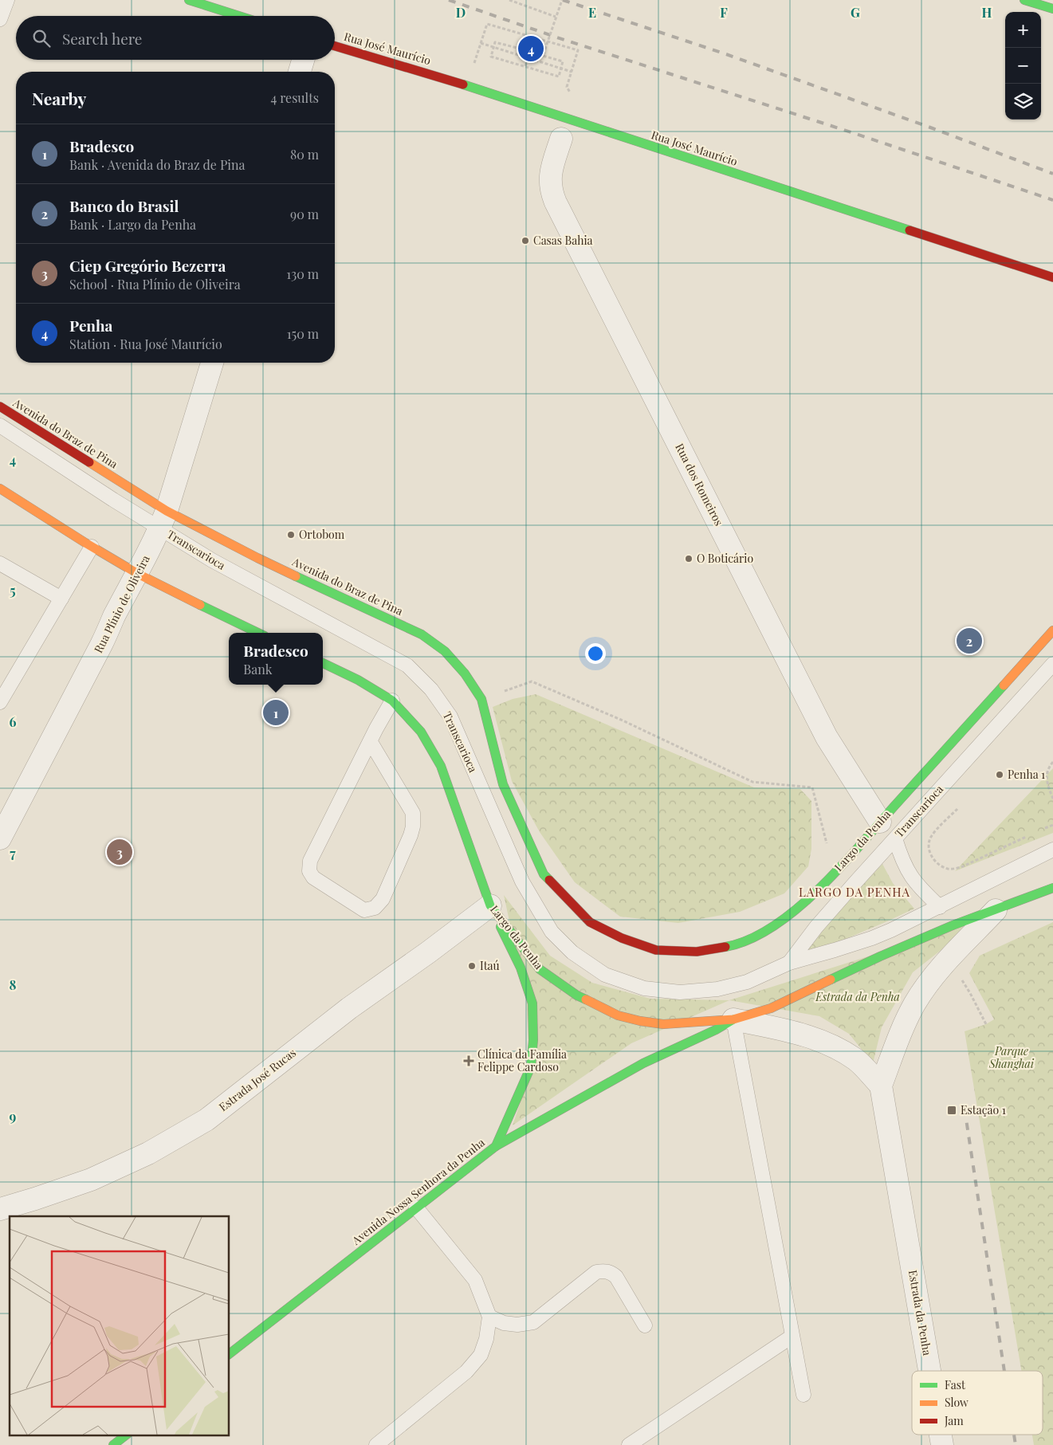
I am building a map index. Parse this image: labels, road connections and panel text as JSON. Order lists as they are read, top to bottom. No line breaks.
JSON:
{"streets":{"main road":["Rua José Maurício","Avenida do Braz de Pina","Largo da Penha","Avenida Nossa Senhora da Penha"],"street":["Rua dos Romeiros","Rua Plínio de Oliveira","Estrada José Rucas","Estrada da Penha"],"lane":["Transcarioca"]},"crossings":[["Avenida do Braz de Pina","Transcarioca"],["Avenida do Braz de Pina","Rua Plínio de Oliveira"],["Avenida do Braz de Pina","Largo da Penha"],["Rua dos Romeiros","Largo da Penha"],["Transcarioca","Rua Plínio de Oliveira"],["Largo da Penha","Estrada José Rucas"],["Largo da Penha","Avenida Nossa Senhora da Penha"],["Largo da Penha","Estrada da Penha"],["Estrada José Rucas","Avenida Nossa Senhora da Penha"]],"districts":["LARGO DA PENHA"],"parks":["Estrada da Penha","Parque Shanghai"],"places":{"other":["Casas Bahia","Ortobom","O Boticário","Penha 1","Itaú"],"health":["Clínica da Família Felippe Cardoso"],"transit":["Estação 1"]},"legend":["Fast","Slow","Jam"],"page":{"map_buttons":["+","−"],"search":"Search here","pins":["4","2","1","3"],"heading":["Nearby","4 results"],"list":[{"mark":"1","name":"Bradesco","note":"Bank · Avenida do Braz de Pina","value":"80 m"},{"mark":"2","name":"Banco do Brasil","note":"Bank · Largo da Penha","value":"90 m"},{"mark":"3","name":"Ciep Gregório Bezerra","note":"School · Rua Plínio de Oliveira","value":"130 m"},{"mark":"4","name":"Penha","note":"Station · Rua José Maurício","value":"150 m"}],"popup":["Bradesco","Bank"]},"grid":{"columns":["D","E","F","G","H"],"rows":["4","5","6","7","8","9"]}}
